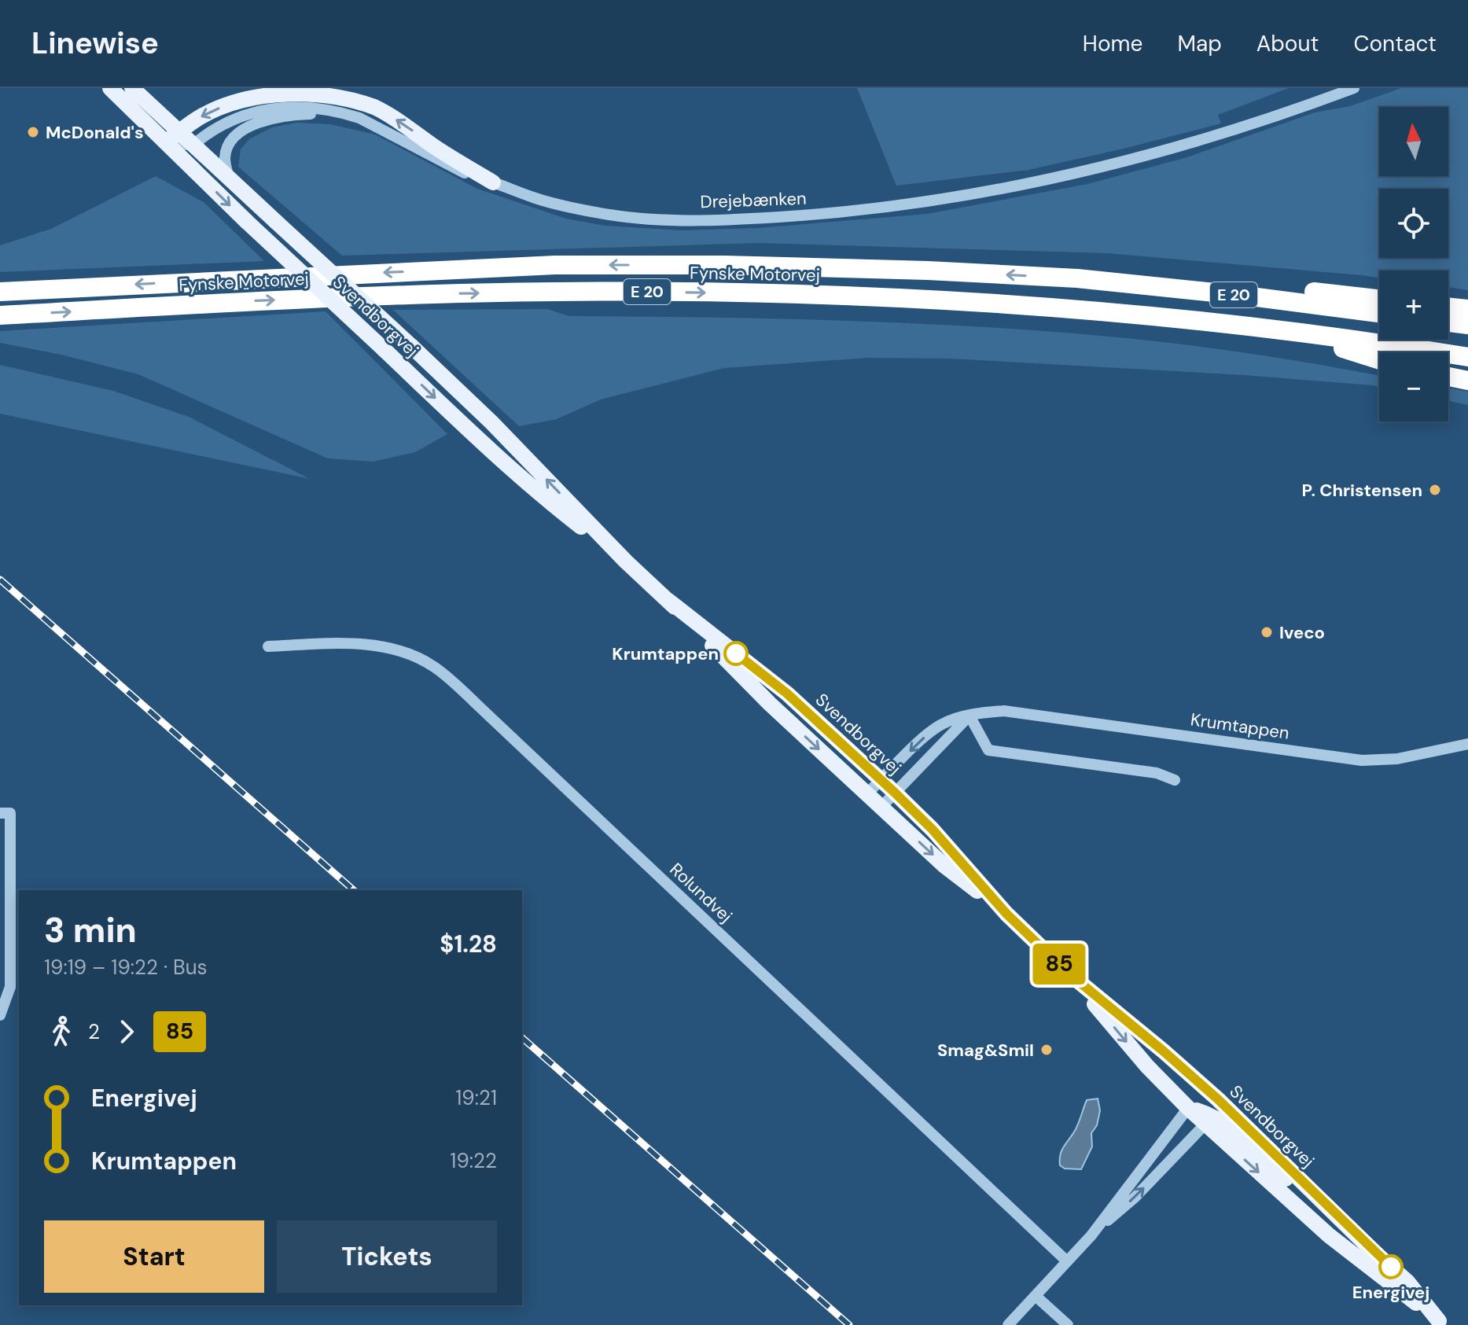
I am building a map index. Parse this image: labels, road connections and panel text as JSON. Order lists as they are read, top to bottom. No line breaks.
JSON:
{"streets":{"highway":["Fynske Motorvej","E 20"],"main road":["Svendborgvej"],"street":["Drejebænken","Krumtappen","Rolundvej"]},"crossings":[["Drejebænken","Svendborgvej"],["Svendborgvej","Krumtappen"]],"places":["McDonald's","P. Christensen","Iveco","Krumtappen","Smag&Smil","Energivej"],"lines":["bus line 85"],"north":"top","page":{"header":"Linewise","nav":["Home","Map","About","Contact"],"on_map":"85","map_buttons":["+","−"],"heading":["3 min","19:19 – 19:22 · Bus","$1.28"],"legs":["2","85"],"list":[{"name":"Energivej","value":"19:21"},{"name":"Krumtappen","value":"19:22"}],"buttons":["Start","Tickets"]}}
